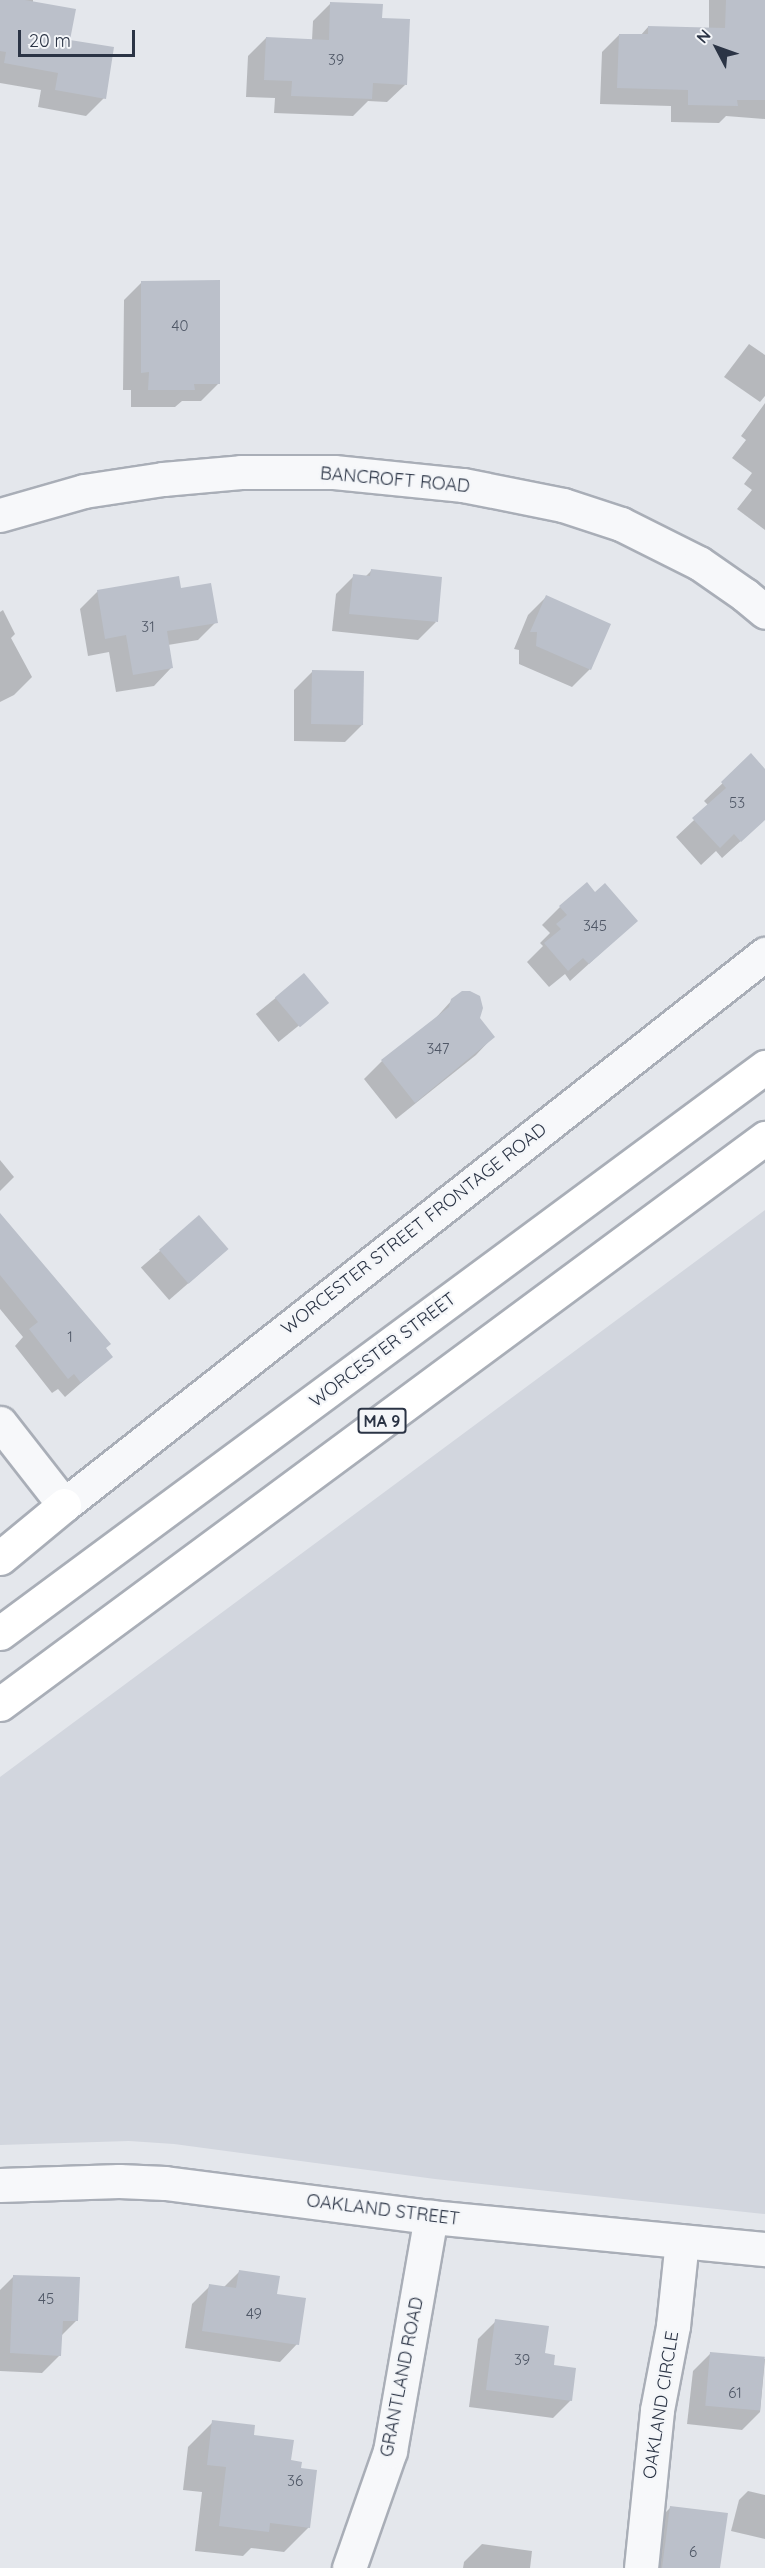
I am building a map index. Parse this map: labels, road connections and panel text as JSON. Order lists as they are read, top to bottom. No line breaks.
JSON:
{"streets":{"highway":["WORCESTER STREET","MA 9"],"street":["BANCROFT ROAD","WORCESTER STREET FRONTAGE ROAD","OAKLAND STREET","GRANTLAND ROAD","OAKLAND CIRCLE"]},"crossings":[["OAKLAND STREET","GRANTLAND ROAD"],["OAKLAND STREET","OAKLAND CIRCLE"]],"house_numbers":["39","40","31","53","345","347","1","45","49","39","61","36","6"],"scale_bar":"20 m","north":"top left"}
